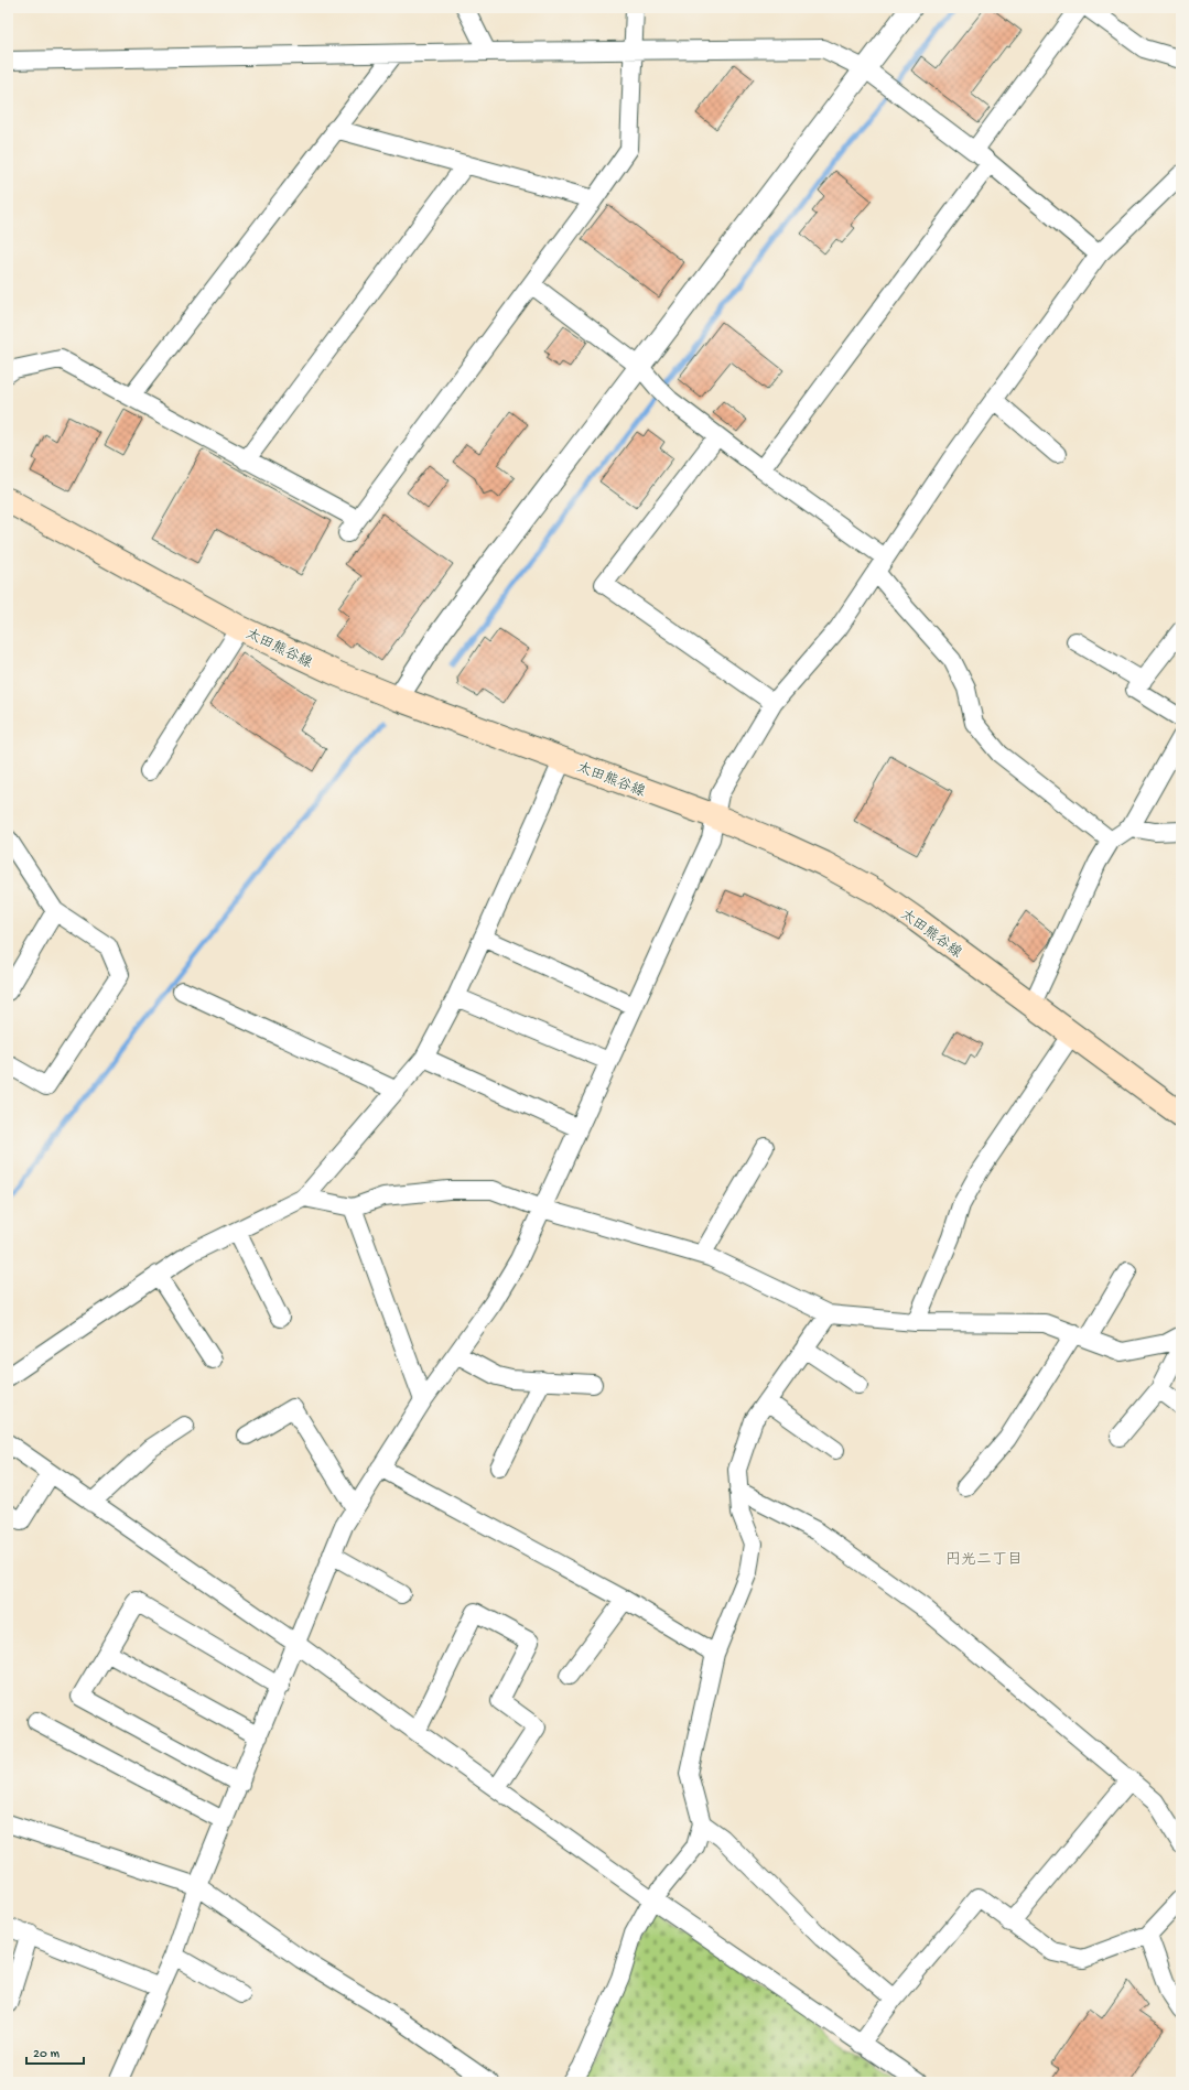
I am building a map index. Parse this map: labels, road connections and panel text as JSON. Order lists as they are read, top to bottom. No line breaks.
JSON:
{"streets":{"main road":["太田熊谷線"]},"districts":["円光二丁目"],"scale_bar":"20 m"}
